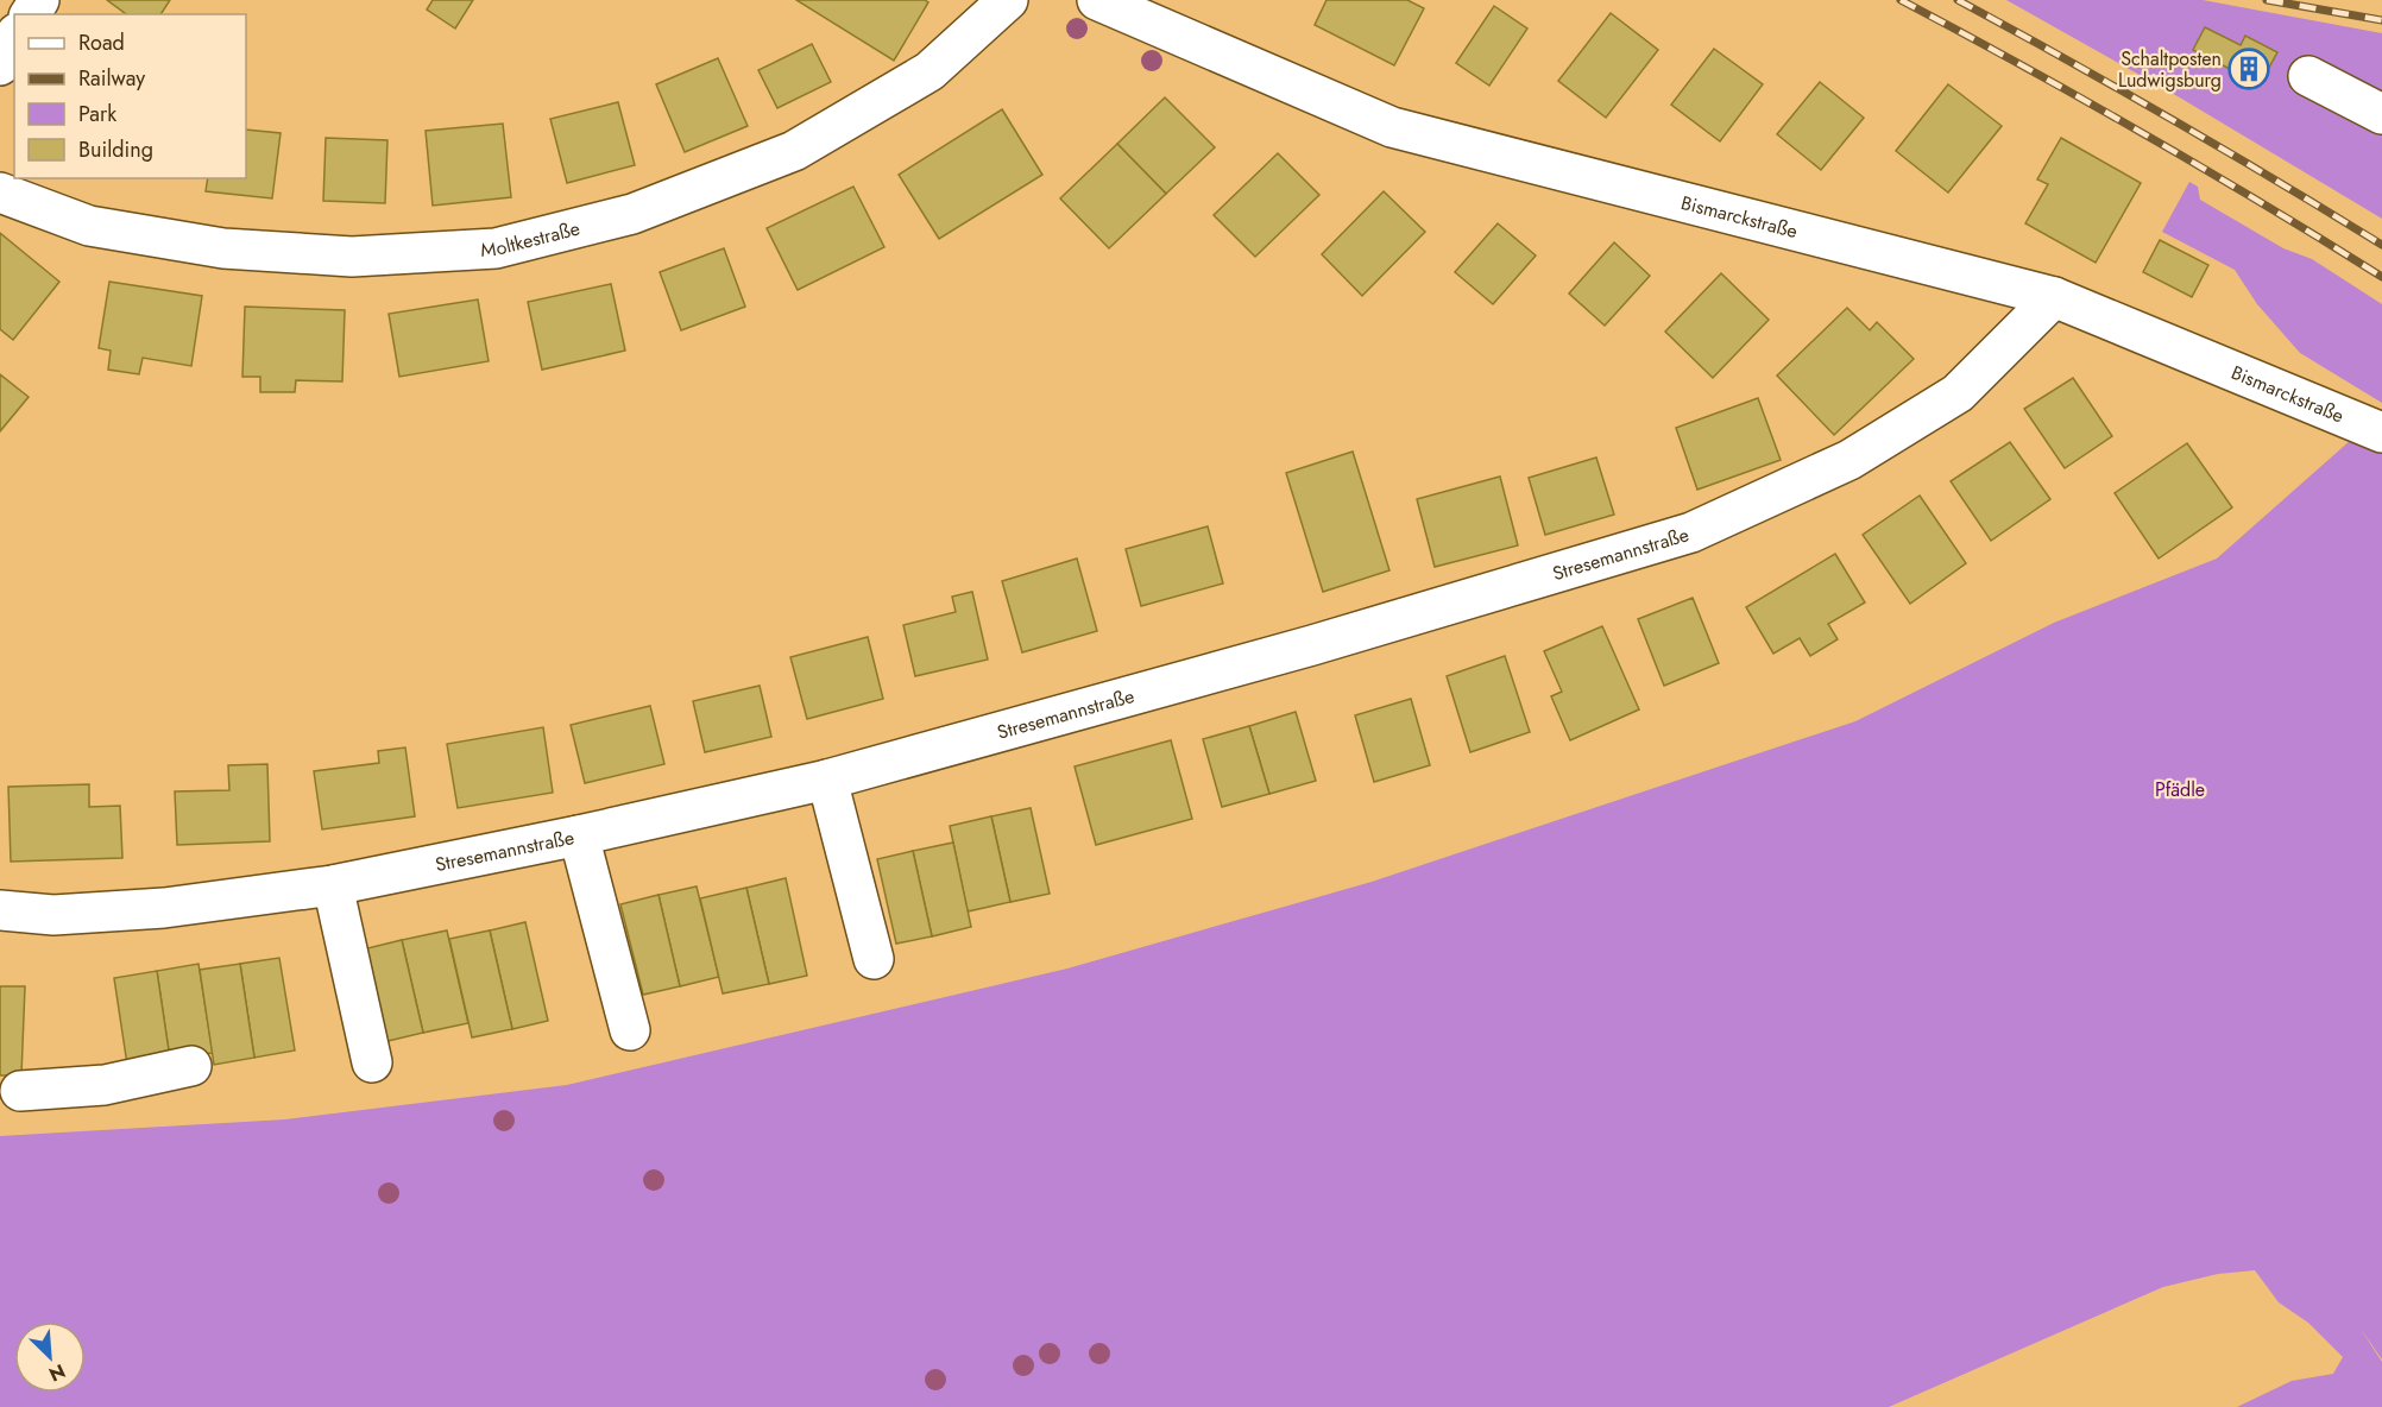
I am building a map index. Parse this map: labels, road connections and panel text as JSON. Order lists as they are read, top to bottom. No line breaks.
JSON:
{"streets":{"street":["Bismarckstraße","Moltkestraße","Stresemannstraße"]},"crossings":[["Bismarckstraße","Stresemannstraße"]],"parks":["Pfädle"],"places":{"building":["Schaltposten Ludwigsburg"]},"legend":["Road","Railway","Park","Building"],"north":"bottom right"}
